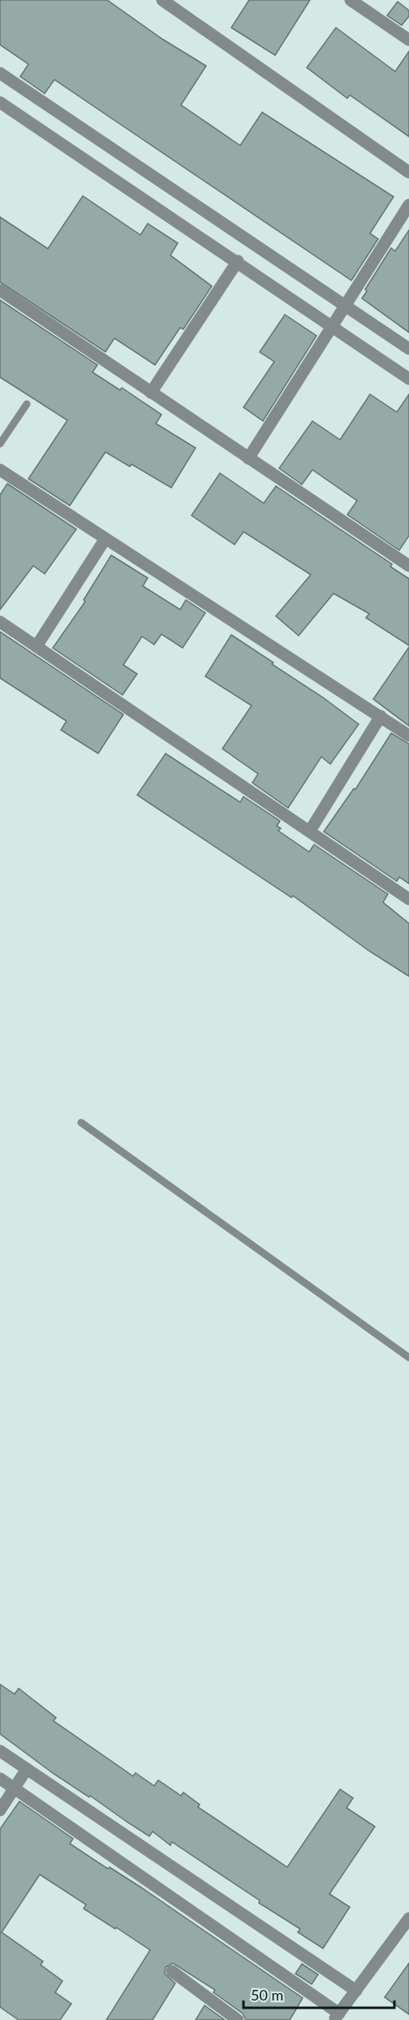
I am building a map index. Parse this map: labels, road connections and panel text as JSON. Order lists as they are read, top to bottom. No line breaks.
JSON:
{"scale_bar":"50 m"}
